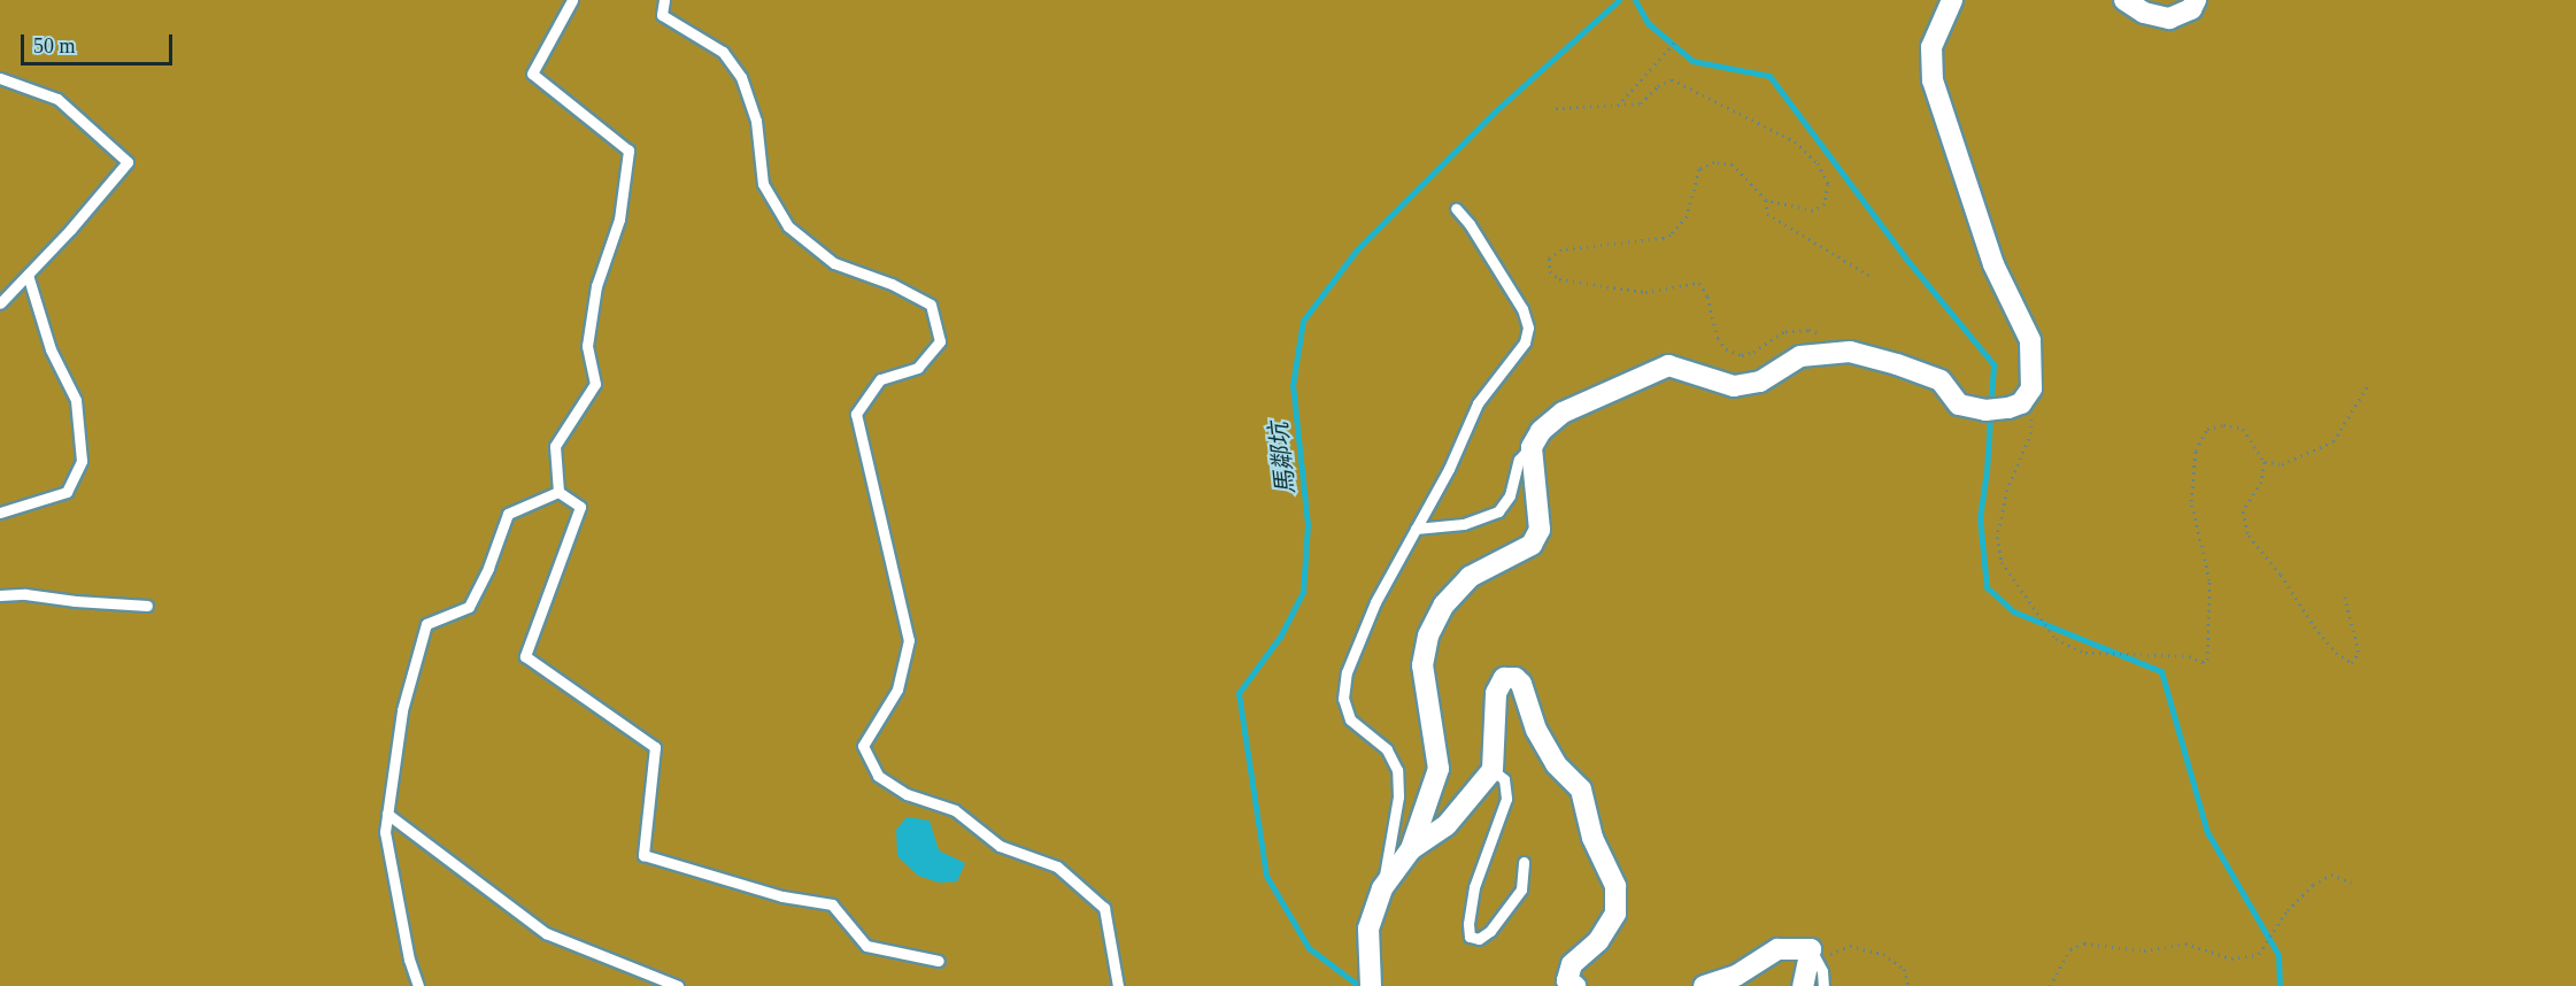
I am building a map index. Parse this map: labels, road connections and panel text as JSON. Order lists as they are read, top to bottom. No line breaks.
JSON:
{"water":["馬鄰坑"],"scale_bar":"50 m"}
